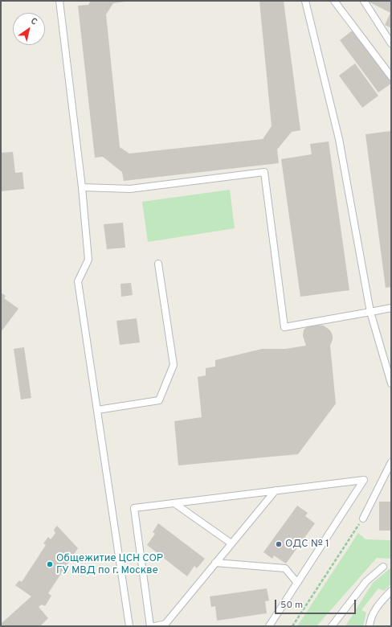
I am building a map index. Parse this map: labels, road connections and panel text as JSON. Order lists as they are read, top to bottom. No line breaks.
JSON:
{"places":["ОДС № 1","Общежитие ЦСН СОР ГУ МВД по г. Москве"],"scale_bar":"50 m","north":"top right"}
